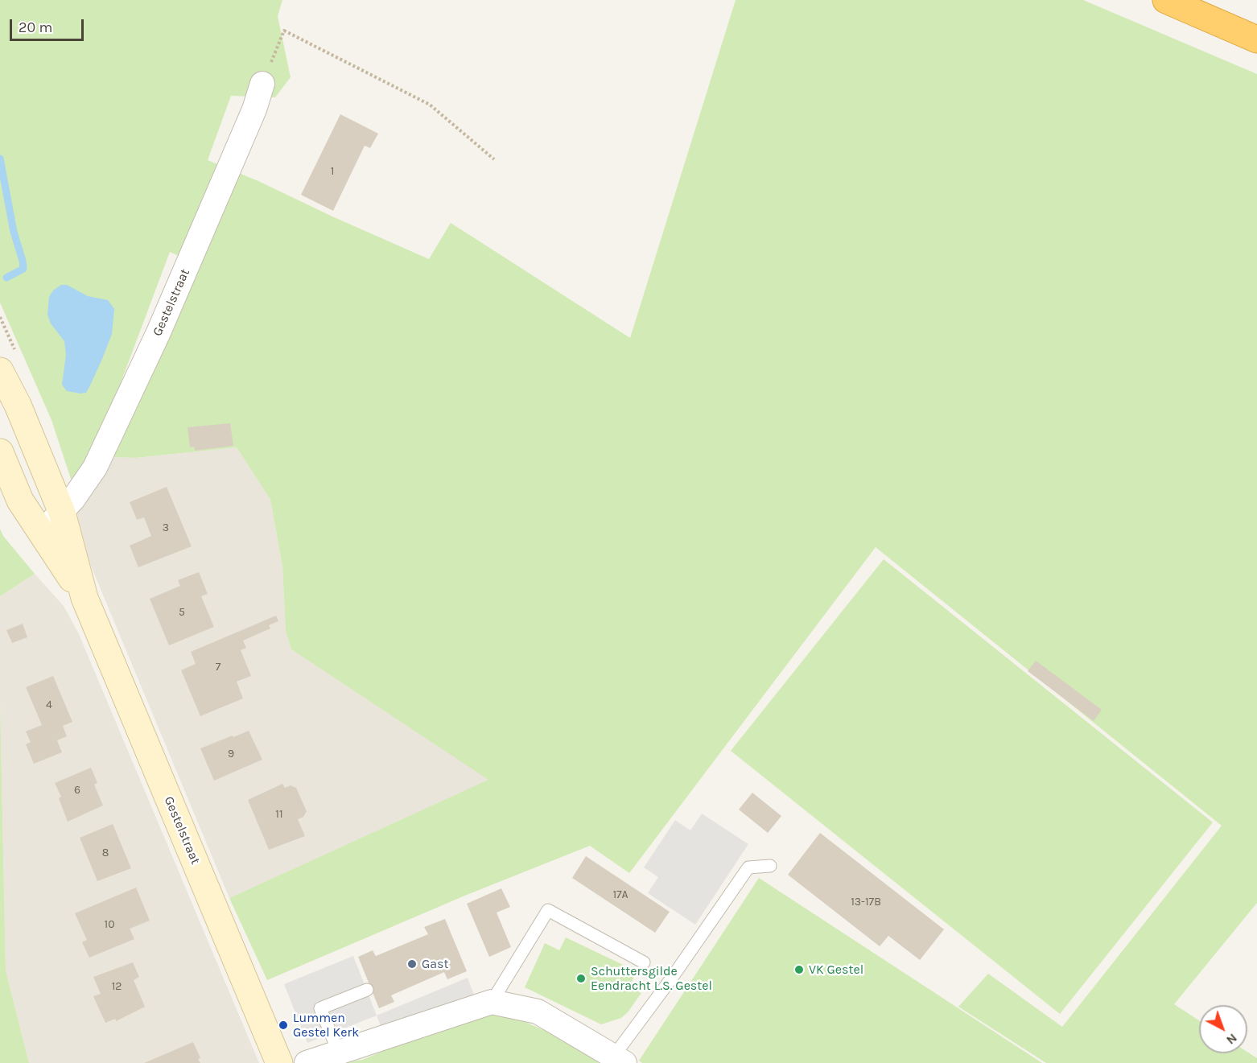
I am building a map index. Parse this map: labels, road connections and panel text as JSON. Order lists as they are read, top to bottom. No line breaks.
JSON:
{"streets":{"main road":["Gestelstraat"]},"places":["Gast","VK Gestel","Schuttersgilde Eendracht L.S. Gestel","Lummen Gestel Kerk"],"house_numbers":["1","3","5","7","4","9","6","11","8","17A","13-17B","10","12"],"scale_bar":"20 m","north":"bottom right"}
